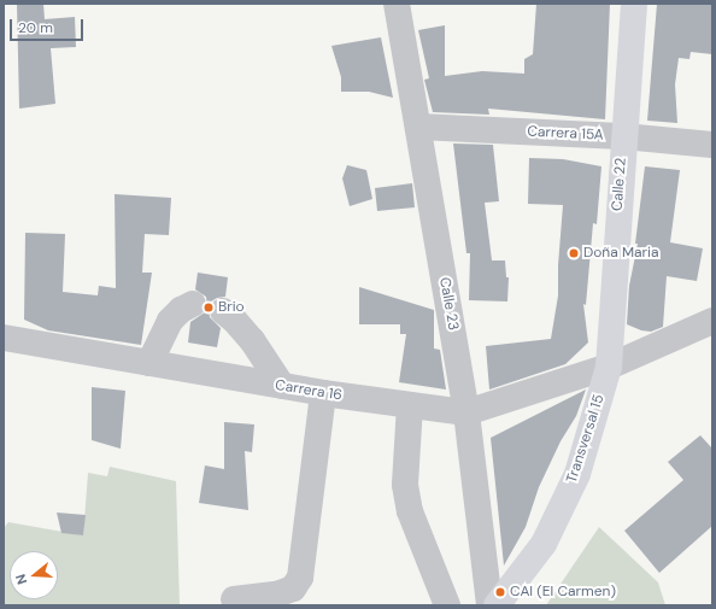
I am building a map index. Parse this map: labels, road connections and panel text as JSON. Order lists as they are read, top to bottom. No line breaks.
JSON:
{"streets":{"main road":["Calle 22","Transversal 15"],"street":["Carrera 15A","Calle 23","Carrera 16"]},"crossings":[["Carrera 15A","Calle 22"],["Carrera 15A","Calle 23"],["Calle 22","Carrera 16"],["Calle 22","Transversal 15"],["Calle 23","Carrera 16"],["Carrera 16","Transversal 15"]],"places":["Doña Maria","Brio","CAI (El Carmen)"],"scale_bar":"20 m","north":"left"}
